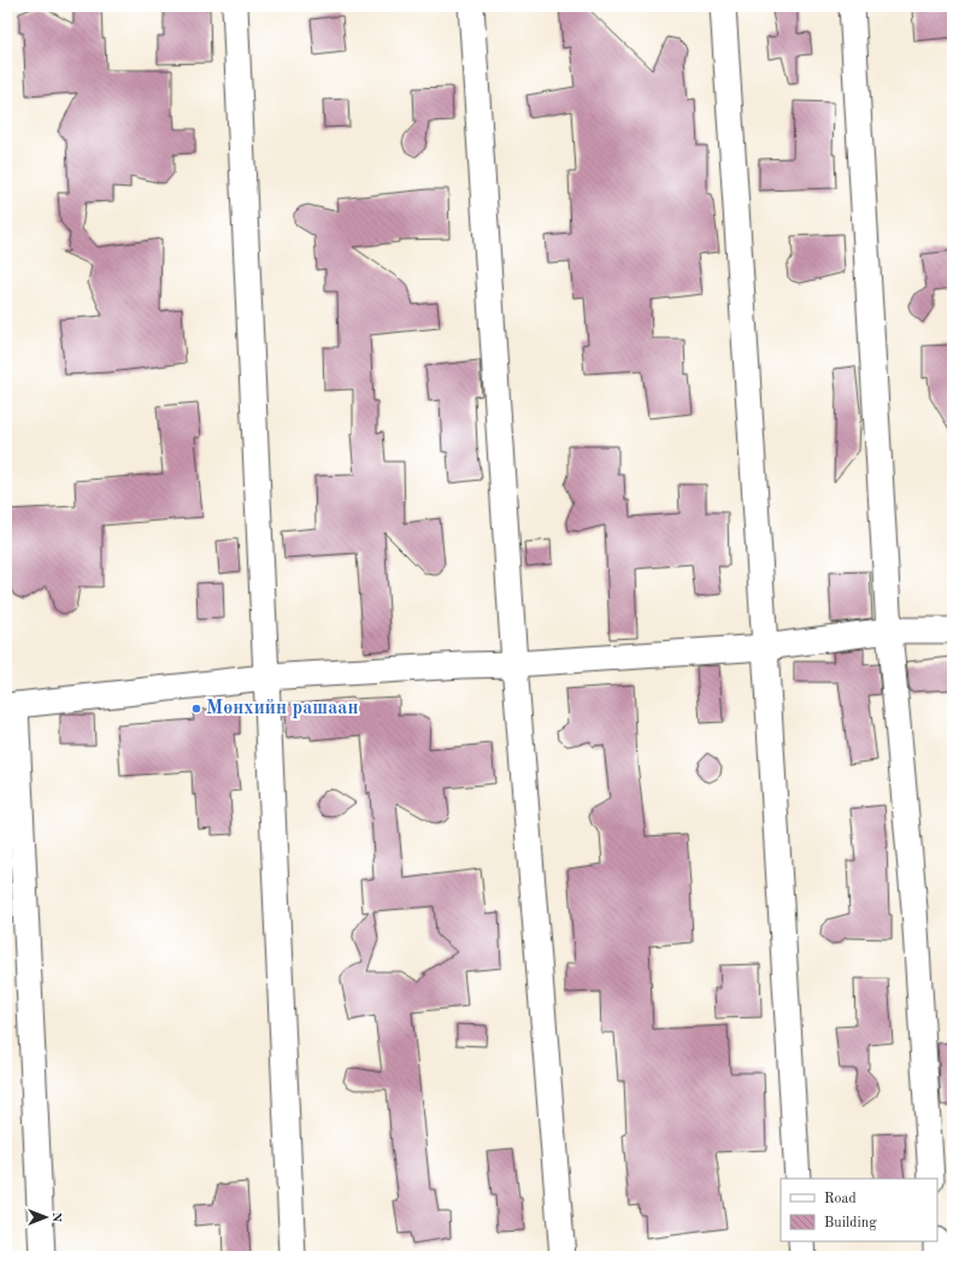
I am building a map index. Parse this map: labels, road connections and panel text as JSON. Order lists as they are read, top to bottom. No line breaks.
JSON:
{"places":["Мөнхийн рашаан"],"legend":["Road","Building"],"north":"right"}
